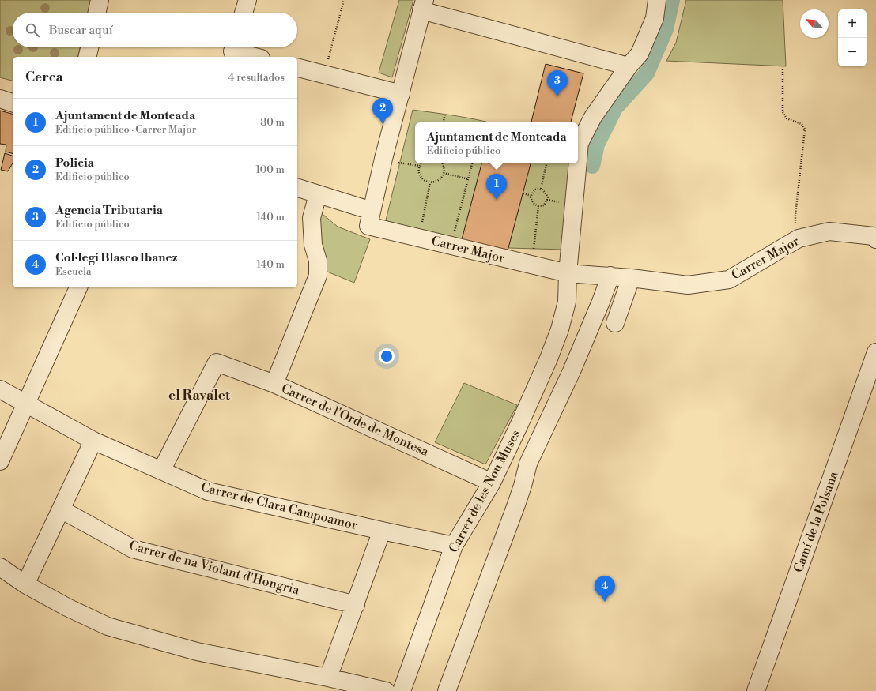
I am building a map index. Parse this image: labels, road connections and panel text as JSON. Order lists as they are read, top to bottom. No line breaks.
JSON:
{"streets":{"street":["Carrer Major","Carrer de l'Orde de Montesa","Carrer de les Nou Muses","Carrer de Clara Campoamor","Camí de la Polsana","Carrer de na Violant d'Hongria"]},"crossings":[["Carrer Major","Carrer de les Nou Muses"],["Carrer de l'Orde de Montesa","Carrer de les Nou Muses"],["Carrer de l'Orde de Montesa","Carrer de Clara Campoamor"],["Carrer de les Nou Muses","Carrer de Clara Campoamor"]],"districts":["el Ravalet"],"north":"top left","page":{"map_buttons":["+","−"],"search":"Buscar aquí","heading":["Cerca","4 resultados"],"pins":["3","2","1","4"],"list":[{"mark":"1","name":"Ajuntament de Montcada","note":"Edificio público · Carrer Major","value":"80 m"},{"mark":"2","name":"Policia","note":"Edificio público","value":"100 m"},{"mark":"3","name":"Agencia Tributaria","note":"Edificio público","value":"140 m"},{"mark":"4","name":"Col·legi Blasco Ibanez","note":"Escuela","value":"140 m"}],"popup":["Ajuntament de Montcada","Edificio público"]}}
